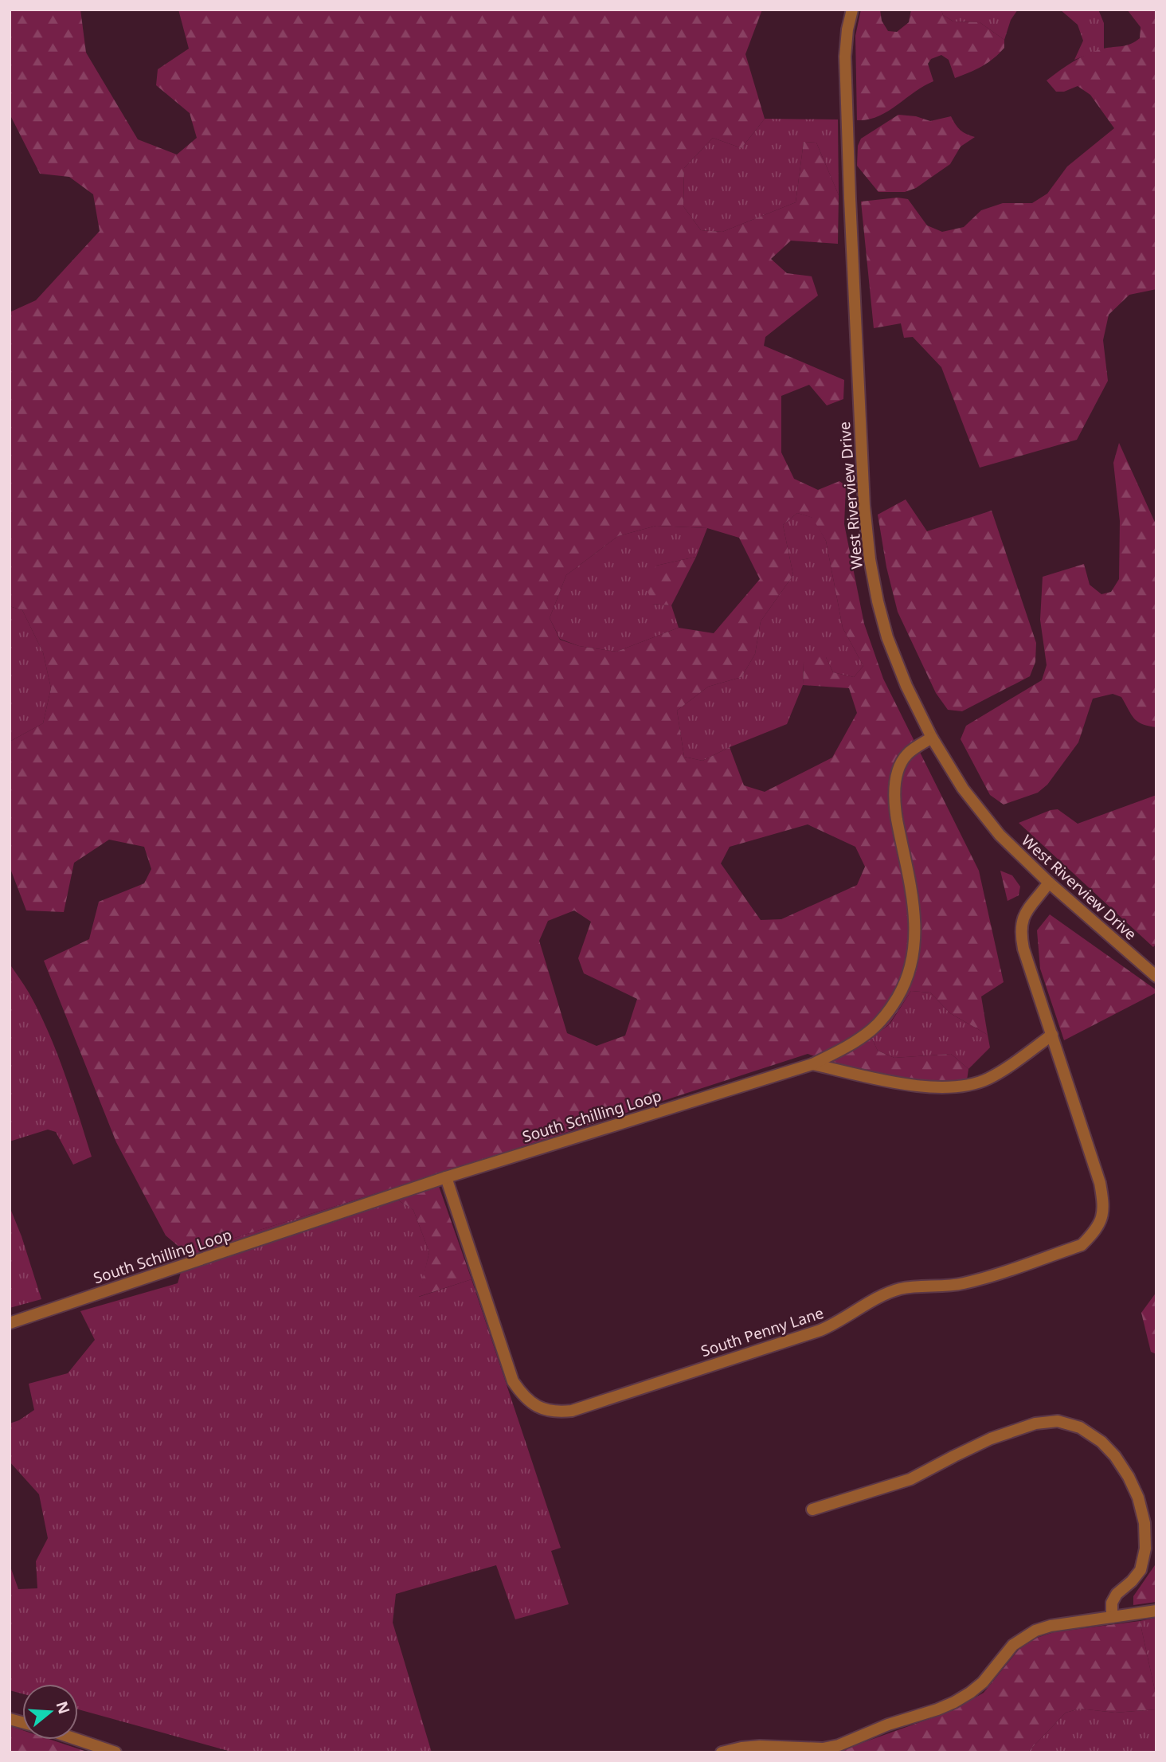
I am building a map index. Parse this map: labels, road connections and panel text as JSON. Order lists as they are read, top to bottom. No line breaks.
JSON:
{"streets":{"street":["West Riverview Drive","South Schilling Loop","South Penny Lane"]},"crossings":[["West Riverview Drive","South Schilling Loop"],["West Riverview Drive","South Penny Lane"],["South Schilling Loop","South Penny Lane"]],"north":"right"}
